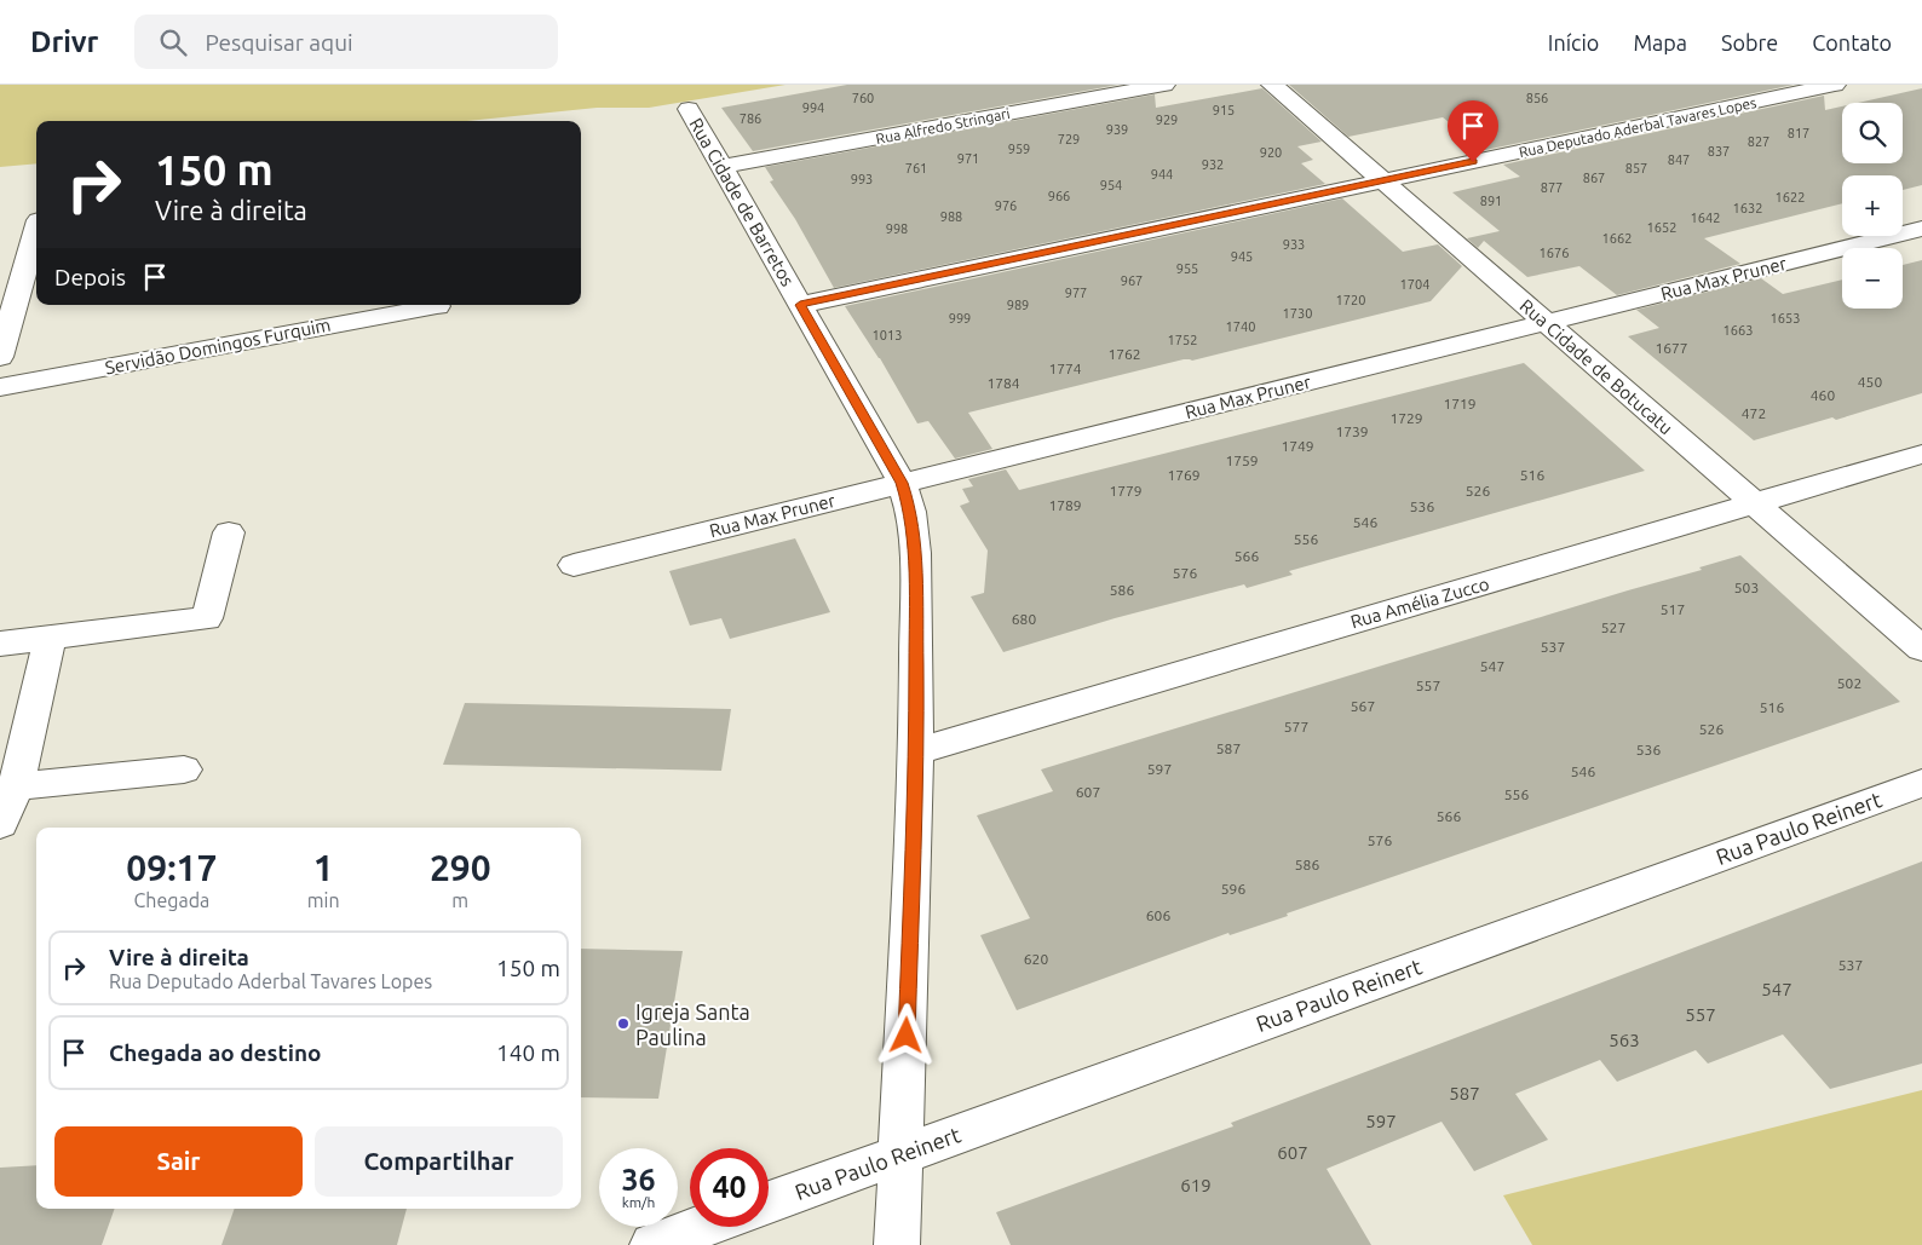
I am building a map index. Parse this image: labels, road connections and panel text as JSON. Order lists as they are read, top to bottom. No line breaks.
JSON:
{"streets":{"street":["Rua Alfredo Stringari","Rua Deputado Aderbal Tavares Lopes","Rua Cidade de Barretos","Rua Max Pruner","Servidão Domingos Furquim","Rua Cidade de Botucatu","Rua Amélia Zucco","Rua Paulo Reinert"]},"crossings":[["Rua Alfredo Stringari","Rua Cidade de Barretos"],["Rua Deputado Aderbal Tavares Lopes","Rua Cidade de Barretos"],["Rua Deputado Aderbal Tavares Lopes","Rua Cidade de Botucatu"],["Rua Cidade de Barretos","Rua Max Pruner"],["Rua Cidade de Barretos","Rua Amélia Zucco"],["Rua Cidade de Barretos","Rua Paulo Reinert"],["Rua Max Pruner","Rua Cidade de Botucatu"],["Rua Cidade de Botucatu","Rua Amélia Zucco"]],"places":["Igreja Santa Paulina"],"house_numbers":["760","856","994","915","786","929","939","817","729","827","959","837","920","971","847","932","761","857","944","867","993","954","877","966","1622","891","976","1632","988","1642","1652","998","1662","933","1676","945","955","967","1704","977","1720","989","1730","999","1653","1740","1663","1013","1752","1677","1762","1774","450","1784","460","1719","472","1729","1739","1749","1759","1769","516","1779","526","1789","536","546","556","566","576","503","586","517","680","527","537","547","502","557","567","516","577","526","587","536","597","546","607","556","566","576","586","596","606","620","537","547","557","563","587","597","607","619"],"page":{"header":"Drivr","search":"Pesquisar aqui","nav":["Início","Mapa","Sobre","Contato"],"map_buttons":["+","−"],"turn":["150 m","Vire à direita"],"then":"Depois","eta":["09:17","Chegada","1","min","290","m"],"list":[{"name":"Vire à direita","note":"Rua Deputado Aderbal Tavares Lopes","value":"150 m"},{"name":"Chegada ao destino","value":"140 m"}],"buttons":["Sair","Compartilhar"],"speed":"36 km/h","limit":"40"}}
